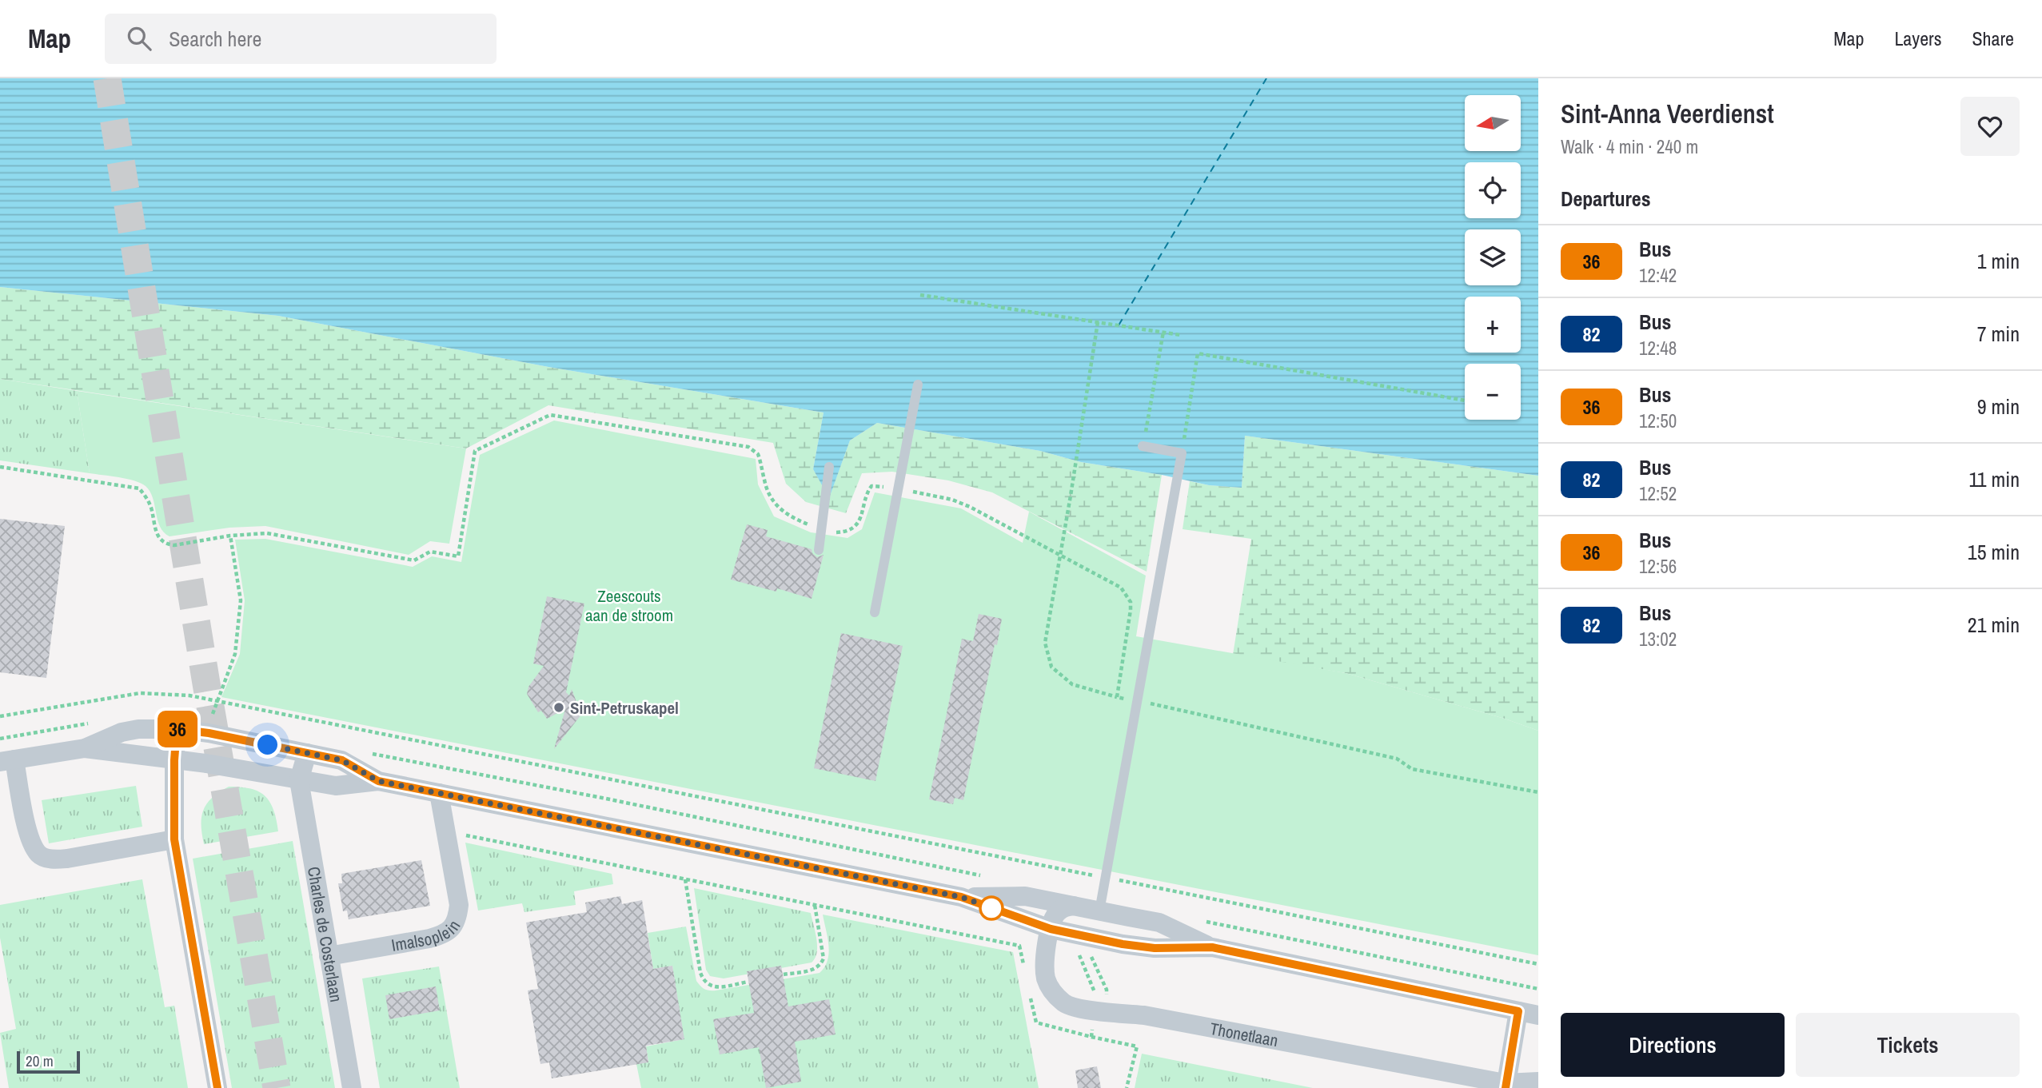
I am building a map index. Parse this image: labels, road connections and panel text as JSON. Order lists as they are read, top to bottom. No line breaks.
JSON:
{"streets":{"street":["Imalsoplein","Charles de Costerlaan","Thonetlaan"]},"crossings":[["Imalsoplein","Charles de Costerlaan"]],"parks":["Zeescouts aan de stroom"],"places":["Sint-Petruskapel"],"lines":["bus line 36"],"scale_bar":"20 m","north":"left","page":{"header":"Map","search":"Search here","nav":["Map","Layers","Share"],"on_map":"36","heading":[["Sint-Anna Veerdienst","Walk · 4 min · 240 m"],"Departures"],"map_buttons":["+","−"],"list":[{"mark":"36","name":"Bus","note":"12:42","value":"1 min"},{"mark":"82","name":"Bus","note":"12:48","value":"7 min"},{"mark":"36","name":"Bus","note":"12:50","value":"9 min"},{"mark":"82","name":"Bus","note":"12:52","value":"11 min"},{"mark":"36","name":"Bus","note":"12:56","value":"15 min"},{"mark":"82","name":"Bus","note":"13:02","value":"21 min"}],"buttons":["Directions","Tickets"],"scale":"20 m"}}
